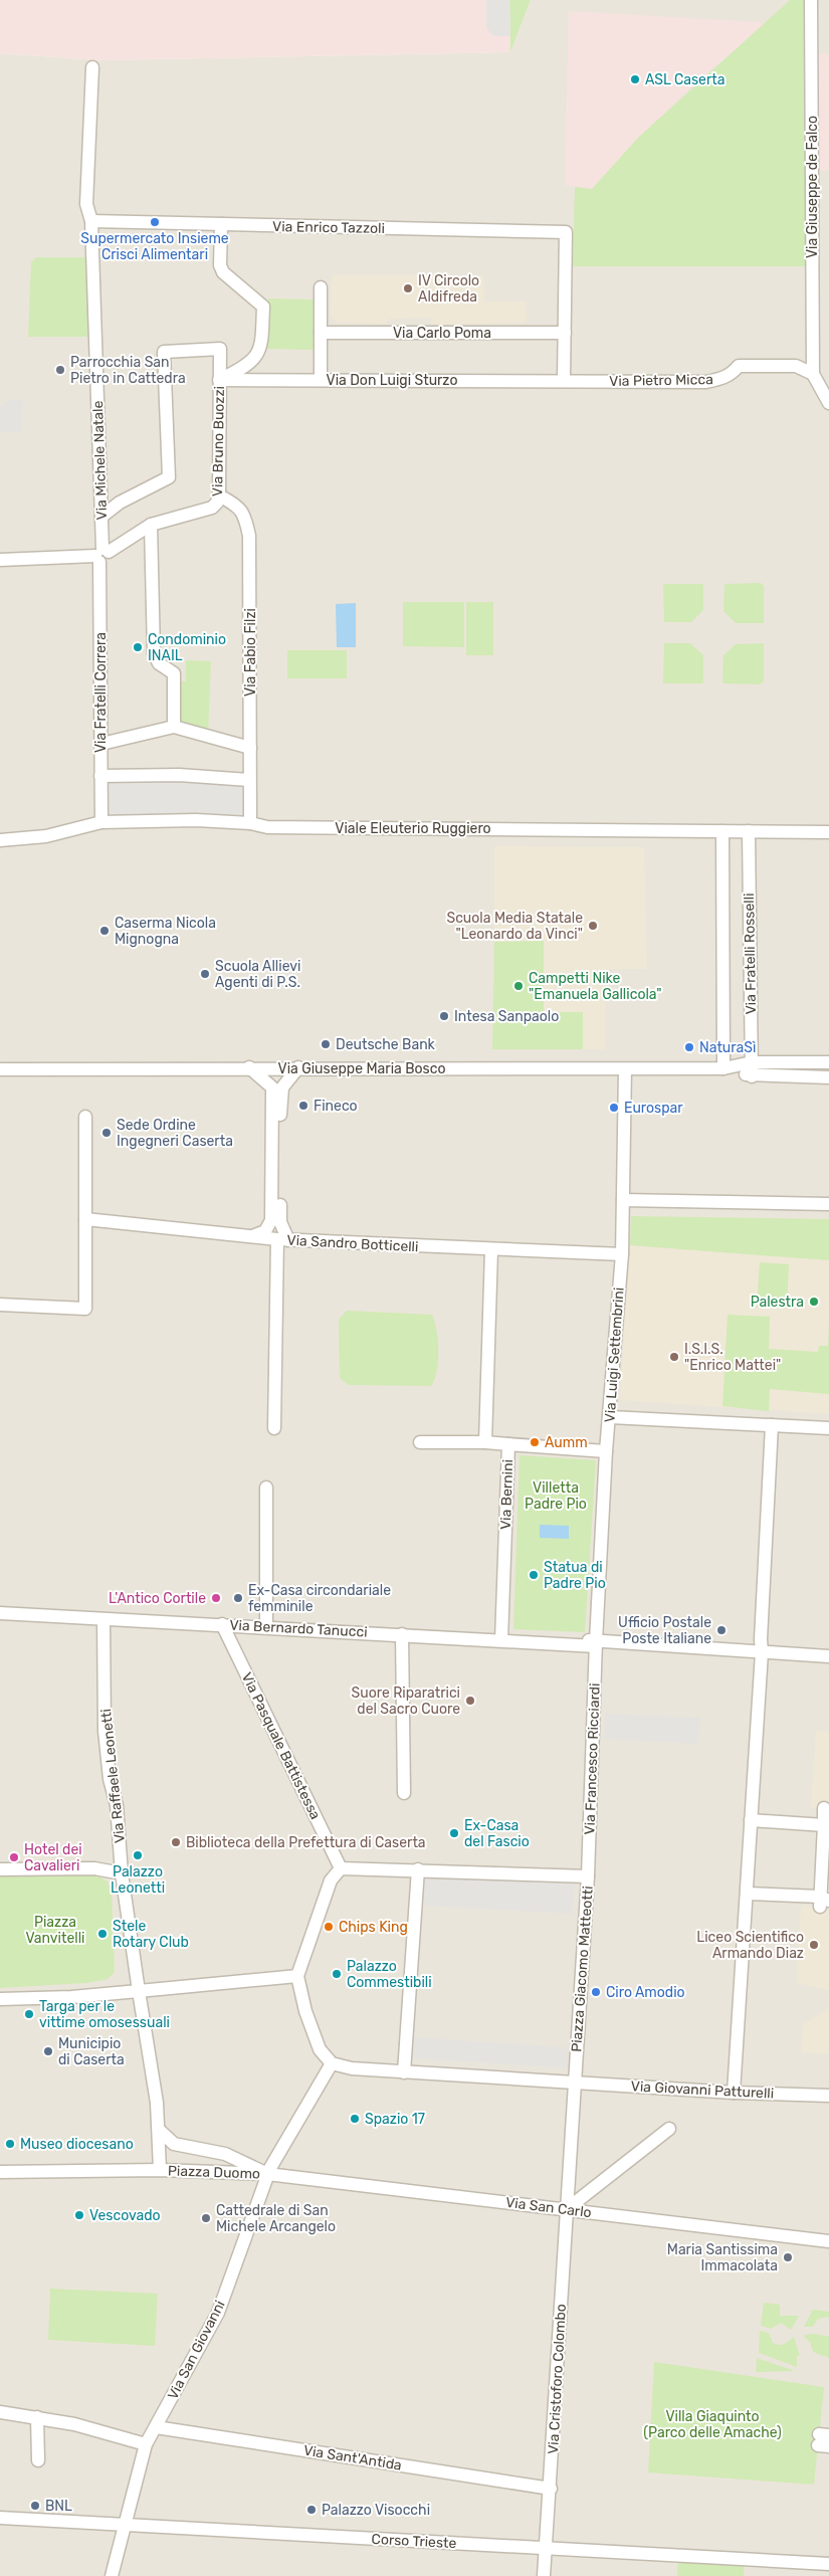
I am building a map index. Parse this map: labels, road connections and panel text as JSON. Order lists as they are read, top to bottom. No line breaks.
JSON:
{"streets":{"street":["Via Giuseppe de Falco","Via Enrico Tazzoli","Via Carlo Poma","Via Don Luigi Sturzo","Via Pietro Micca","Via Bruno Buozzi","Via Michele Natale","Via Fabio Filzi","Via Fratelli Correra","Viale Eleuterio Ruggiero","Via Fratelli Rosselli","Via Giuseppe Maria Bosco","Via Sandro Botticelli","Via Luigi Settembrini","Via Bernini","Via Bernardo Tanucci","Via Pasquale Battistessa","Via Francesco Ricciardi","Via Raffaele Leonetti","Piazza Giacomo Matteotti","Via Giovanni Patturelli","Piazza Duomo","Via San Carlo","Via San Giovanni","Via Cristoforo Colombo","Via Sant'Antida","Corso Trieste"]},"crossings":[["Via Giuseppe de Falco","Via Pietro Micca"],["Via Enrico Tazzoli","Via Carlo Poma"],["Via Enrico Tazzoli","Via Michele Natale"],["Via Don Luigi Sturzo","Via Pietro Micca"],["Via Don Luigi Sturzo","Via Bruno Buozzi"],["Via Bruno Buozzi","Via Michele Natale"],["Via Bruno Buozzi","Via Fabio Filzi"],["Via Bruno Buozzi","Via Fratelli Correra"],["Via Michele Natale","Via Fratelli Correra"],["Via Fabio Filzi","Viale Eleuterio Ruggiero"],["Via Fratelli Correra","Viale Eleuterio Ruggiero"],["Viale Eleuterio Ruggiero","Via Fratelli Rosselli"],["Via Fratelli Rosselli","Via Giuseppe Maria Bosco"],["Via Giuseppe Maria Bosco","Via Luigi Settembrini"],["Via Sandro Botticelli","Via Luigi Settembrini"],["Via Luigi Settembrini","Via Bernardo Tanucci"],["Via Luigi Settembrini","Via Francesco Ricciardi"],["Via Bernini","Via Bernardo Tanucci"],["Via Bernardo Tanucci","Via Pasquale Battistessa"],["Via Bernardo Tanucci","Via Francesco Ricciardi"],["Via Bernardo Tanucci","Via Raffaele Leonetti"],["Via Pasquale Battistessa","Piazza Giacomo Matteotti"],["Via Francesco Ricciardi","Piazza Giacomo Matteotti"],["Via Raffaele Leonetti","Piazza Duomo"],["Piazza Giacomo Matteotti","Via Giovanni Patturelli"],["Piazza Giacomo Matteotti","Via San Carlo"],["Piazza Giacomo Matteotti","Via Cristoforo Colombo"],["Piazza Duomo","Via San Carlo"],["Piazza Duomo","Via San Giovanni"],["Via San Carlo","Via San Giovanni"],["Via San Carlo","Via Cristoforo Colombo"],["Via San Giovanni","Via Sant'Antida"],["Via San Giovanni","Corso Trieste"],["Via Cristoforo Colombo","Via Sant'Antida"],["Via Cristoforo Colombo","Corso Trieste"]],"parks":["Villetta Padre Pio","Piazza Vanvitelli","Villa Giaquinto (Parco delle Amache)"],"places":["ASL Caserta","Supermercato Insieme Crisci Alimentari","IV Circolo Aldifreda","Parrocchia San Pietro in Cattedra","Condominio INAIL","Scuola Media Statale \"Leonardo da Vinci\"","Caserma Nicola Mignogna","Scuola Allievi Agenti di P.S.","Campetti Nike \"Emanuela Gallicola\"","Intesa Sanpaolo","Deutsche Bank","NaturaSì","Fineco","Eurospar","Sede Ordine Ingegneri Caserta","Palestra","I.S.I.S. \"Enrico Mattei\"","Aumm","Statua di Padre Pio","L'Antico Cortile","Ex-Casa circondariale femminile","Ufficio Postale Poste Italiane","Suore Riparatrici del Sacro Cuore","Ex-Casa del Fascio","Biblioteca della Prefettura di Caserta","Palazzo Leonetti","Hotel dei Cavalieri","Chips King","Stele Rotary Club","Liceo Scientifico Armando Diaz","Palazzo Commestibili","Ciro Amodio","Targa per le vittime omosessuali","Municipio di Caserta","Spazio 17","Museo diocesano","Vescovado","Cattedrale di San Michele Arcangelo","Maria Santissima Immacolata","BNL","Palazzo Visocchi"]}
